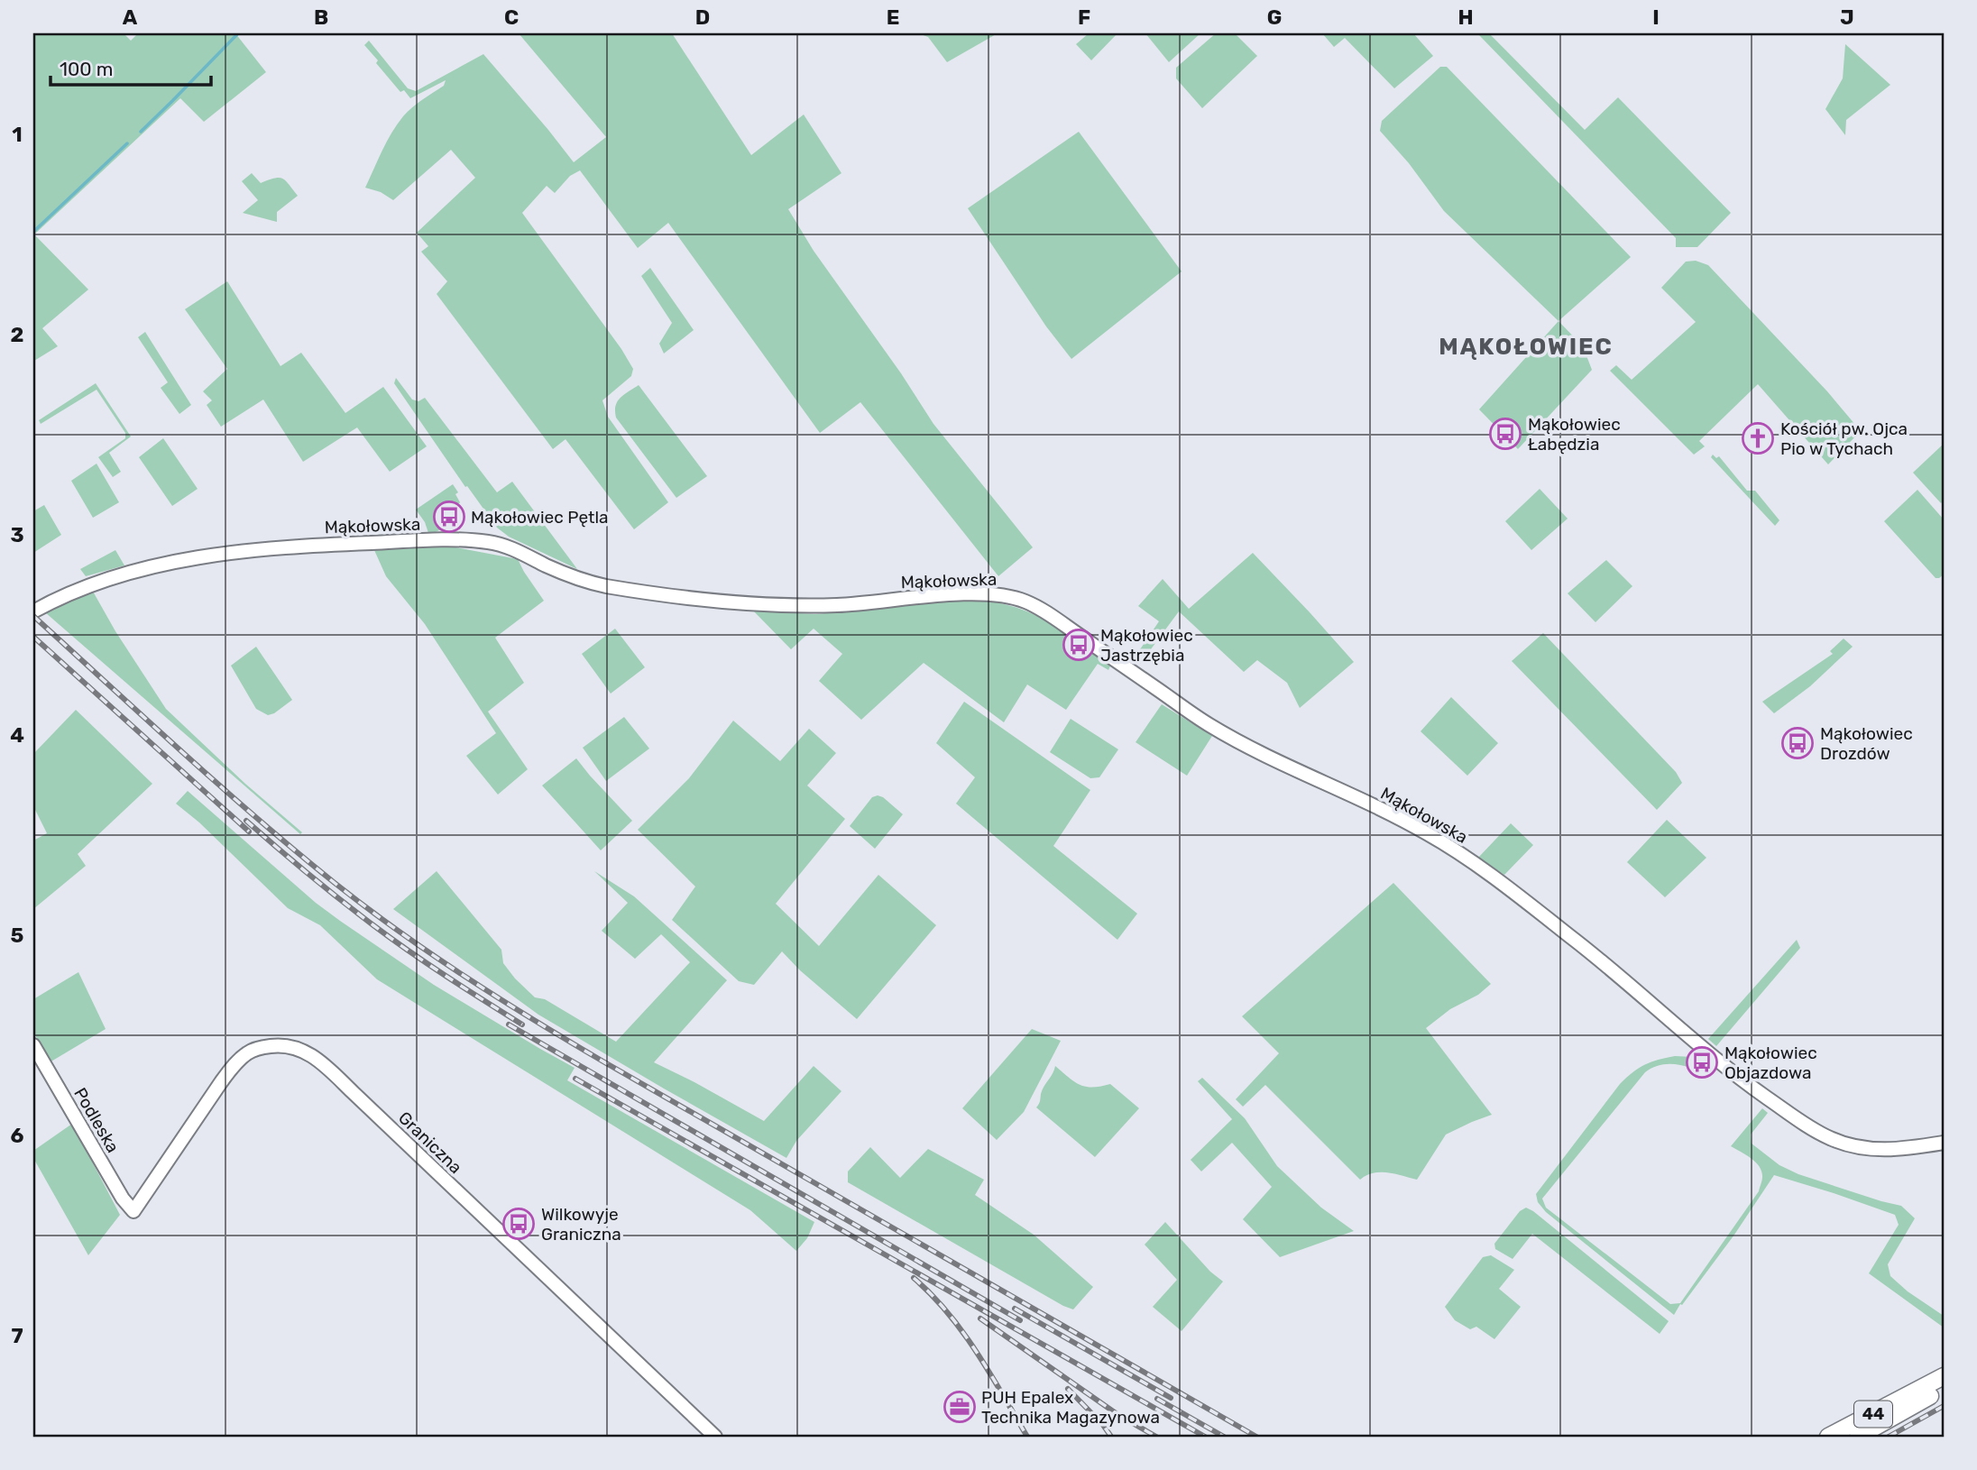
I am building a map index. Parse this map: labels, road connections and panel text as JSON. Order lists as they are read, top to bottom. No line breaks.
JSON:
{"streets":{"main road":["44"],"street":["Mąkołowska","Podleska","Graniczna"]},"crossings":[["Podleska","Graniczna"]],"districts":["MĄKOŁOWIEC"],"places":{"bus stop":["Mąkołowiec Łabędzia","Mąkołowiec Pętla","Mąkołowiec Jastrzębia","Mąkołowiec Drozdów","Mąkołowiec Objazdowa","Wilkowyje Graniczna"],"church":["Kościół pw. Ojca Pio w Tychach"],"office":["PUH Epalex Technika Magazynowa"]},"scale_bar":"100 m","grid":{"columns":["A","B","C","D","E","F","G","H","I","J"],"rows":["1","2","3","4","5","6","7"]}}
